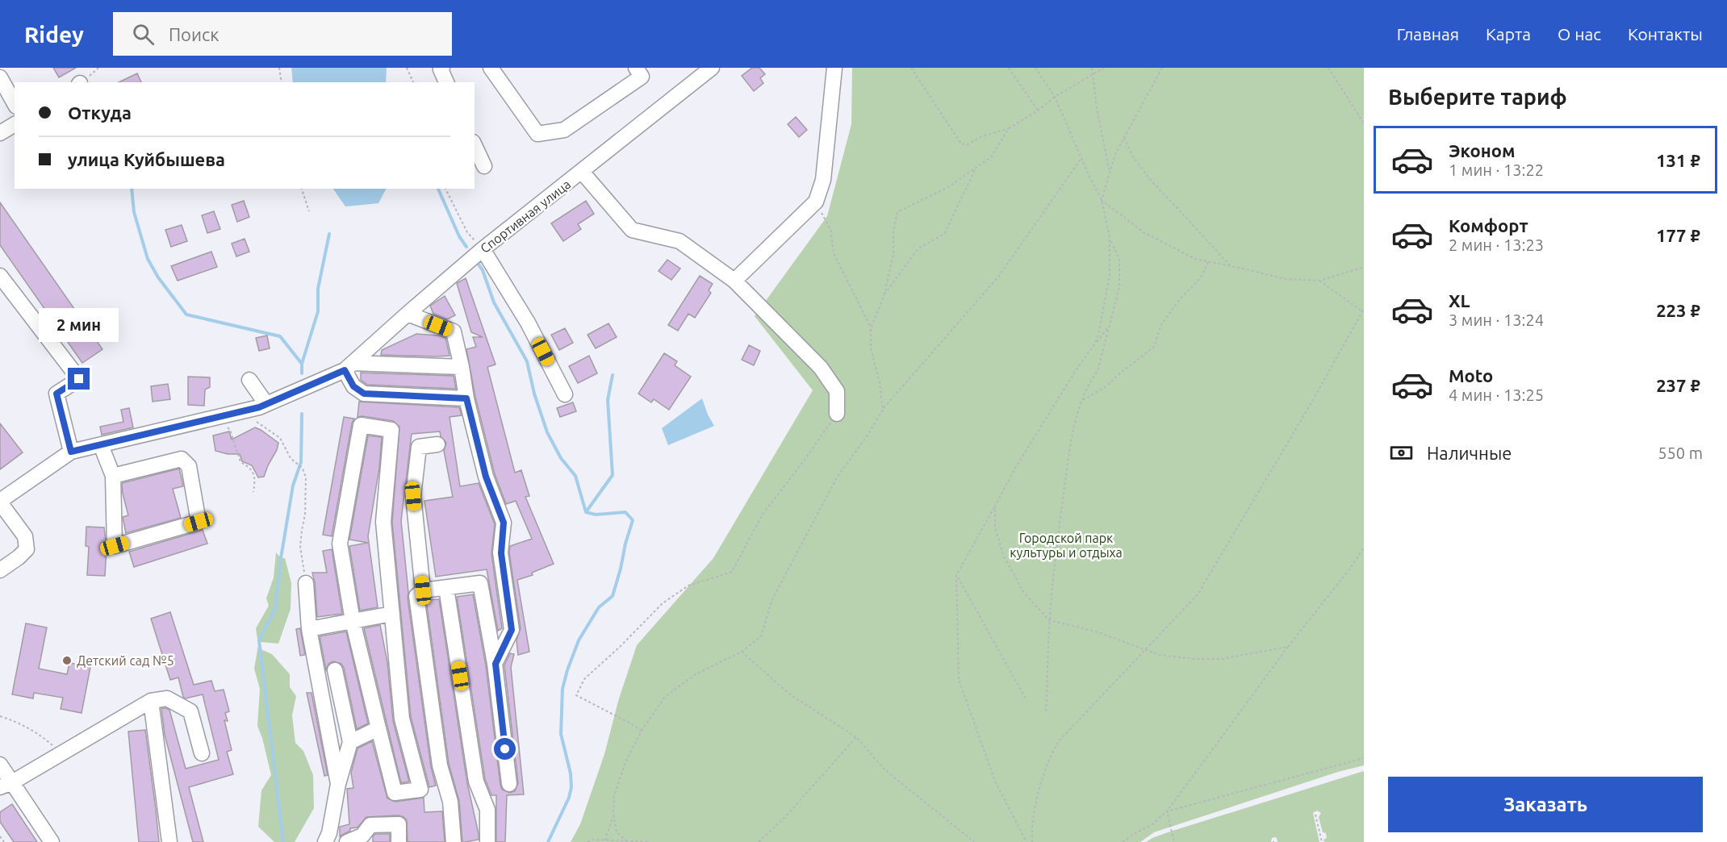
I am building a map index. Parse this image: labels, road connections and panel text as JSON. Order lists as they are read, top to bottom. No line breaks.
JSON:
{"streets":{"street":["Спортивная улица"]},"parks":["Городской парк культуры и отдыха"],"places":["Детский сад №5"],"page":{"header":"Ridey","search":"Поиск","nav":["Главная","Карта","О нас","Контакты"],"heading":"Выберите тариф","banner":["Откуда","улица Куйбышева"],"list":[{"name":"Эконом","note":"1 мин · 13:22","value":"131 ₽"},{"name":"Комфорт","note":"2 мин · 13:23","value":"177 ₽"},{"name":"XL","note":"3 мин · 13:24","value":"223 ₽"},{"name":"Moto","note":"4 мин · 13:25","value":"237 ₽"}],"bubble":"2 мин","pay":["Наличные","550 m"],"buttons":"Заказать"}}
